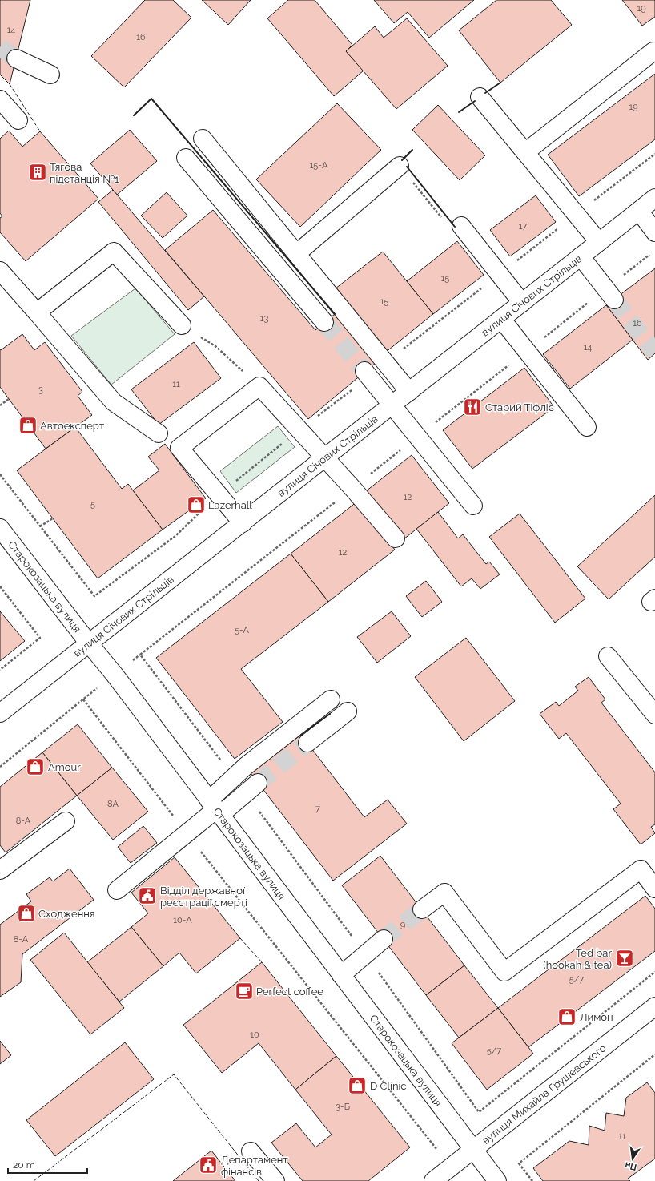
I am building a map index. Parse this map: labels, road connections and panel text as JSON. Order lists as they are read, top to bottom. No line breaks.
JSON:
{"streets":{"main road":["вулиця Січових Стрільців","Старокозацька вулиця","вулиця Михайла Грушевського"]},"crossings":[["вулиця Січових Стрільців","Старокозацька вулиця"],["Старокозацька вулиця","вулиця Михайла Грушевського"]],"places":{"building":["Тягова підстанція №1"],"restaurant":["Старий Тіфліс"],"shop":["Автоексперт","Lazerhall","Amour","Сходження","Лимон","D Clinic"],"public building":["Відділ державної реєстрації смерті","Департамент фінансів"],"bar":["Ted bar (hookah & tea)"],"cafe":["Perfect coffee"]},"house_numbers":["19","14","16","19","15-А","17","15","15","13","16","14","11","3","12","5","12","5-А","8А","7","8-А","10-А","9","8-А","5/7","10","5/7","3-Б","11"],"scale_bar":"20 m","north":"bottom"}
